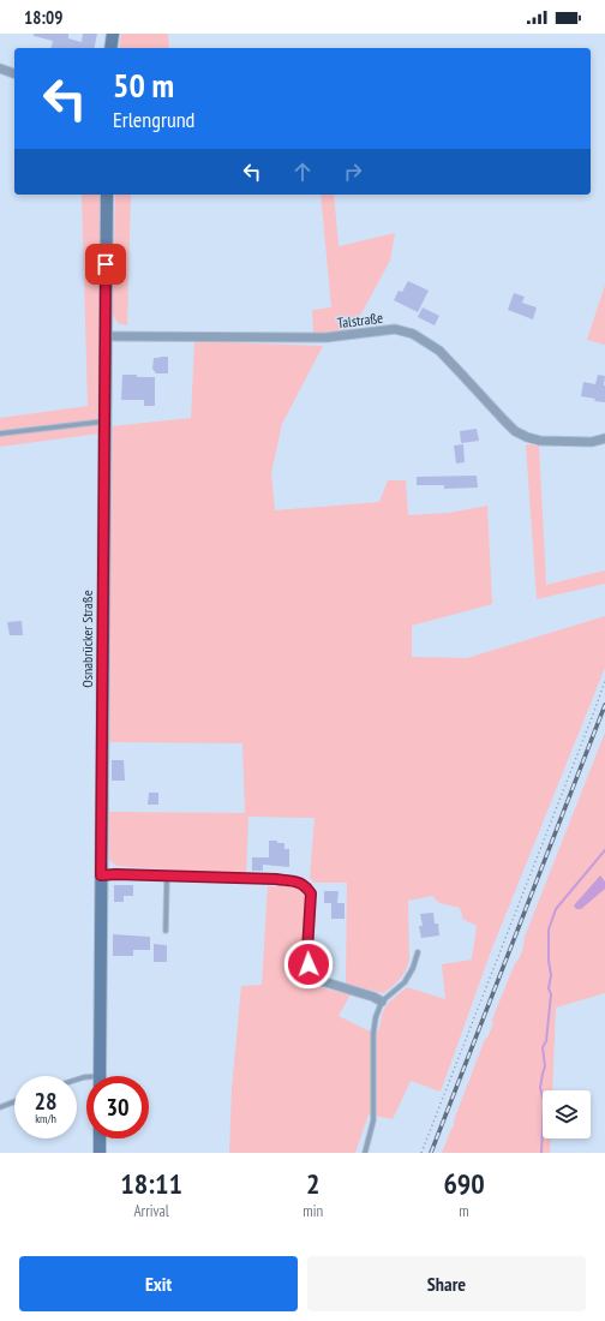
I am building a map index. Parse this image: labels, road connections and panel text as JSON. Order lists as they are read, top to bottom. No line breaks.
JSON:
{"streets":{"main road":["Osnabrücker Straße"],"street":["Talstraße"]},"crossings":[["Talstraße","Osnabrücker Straße"]],"page":{"status":"18:09","turn":["50 m","Erlengrund"],"speed":"28 km/h","limit":"30","eta":["18:11","Arrival","2","min","690","m"],"buttons":["Exit","Share"]}}
